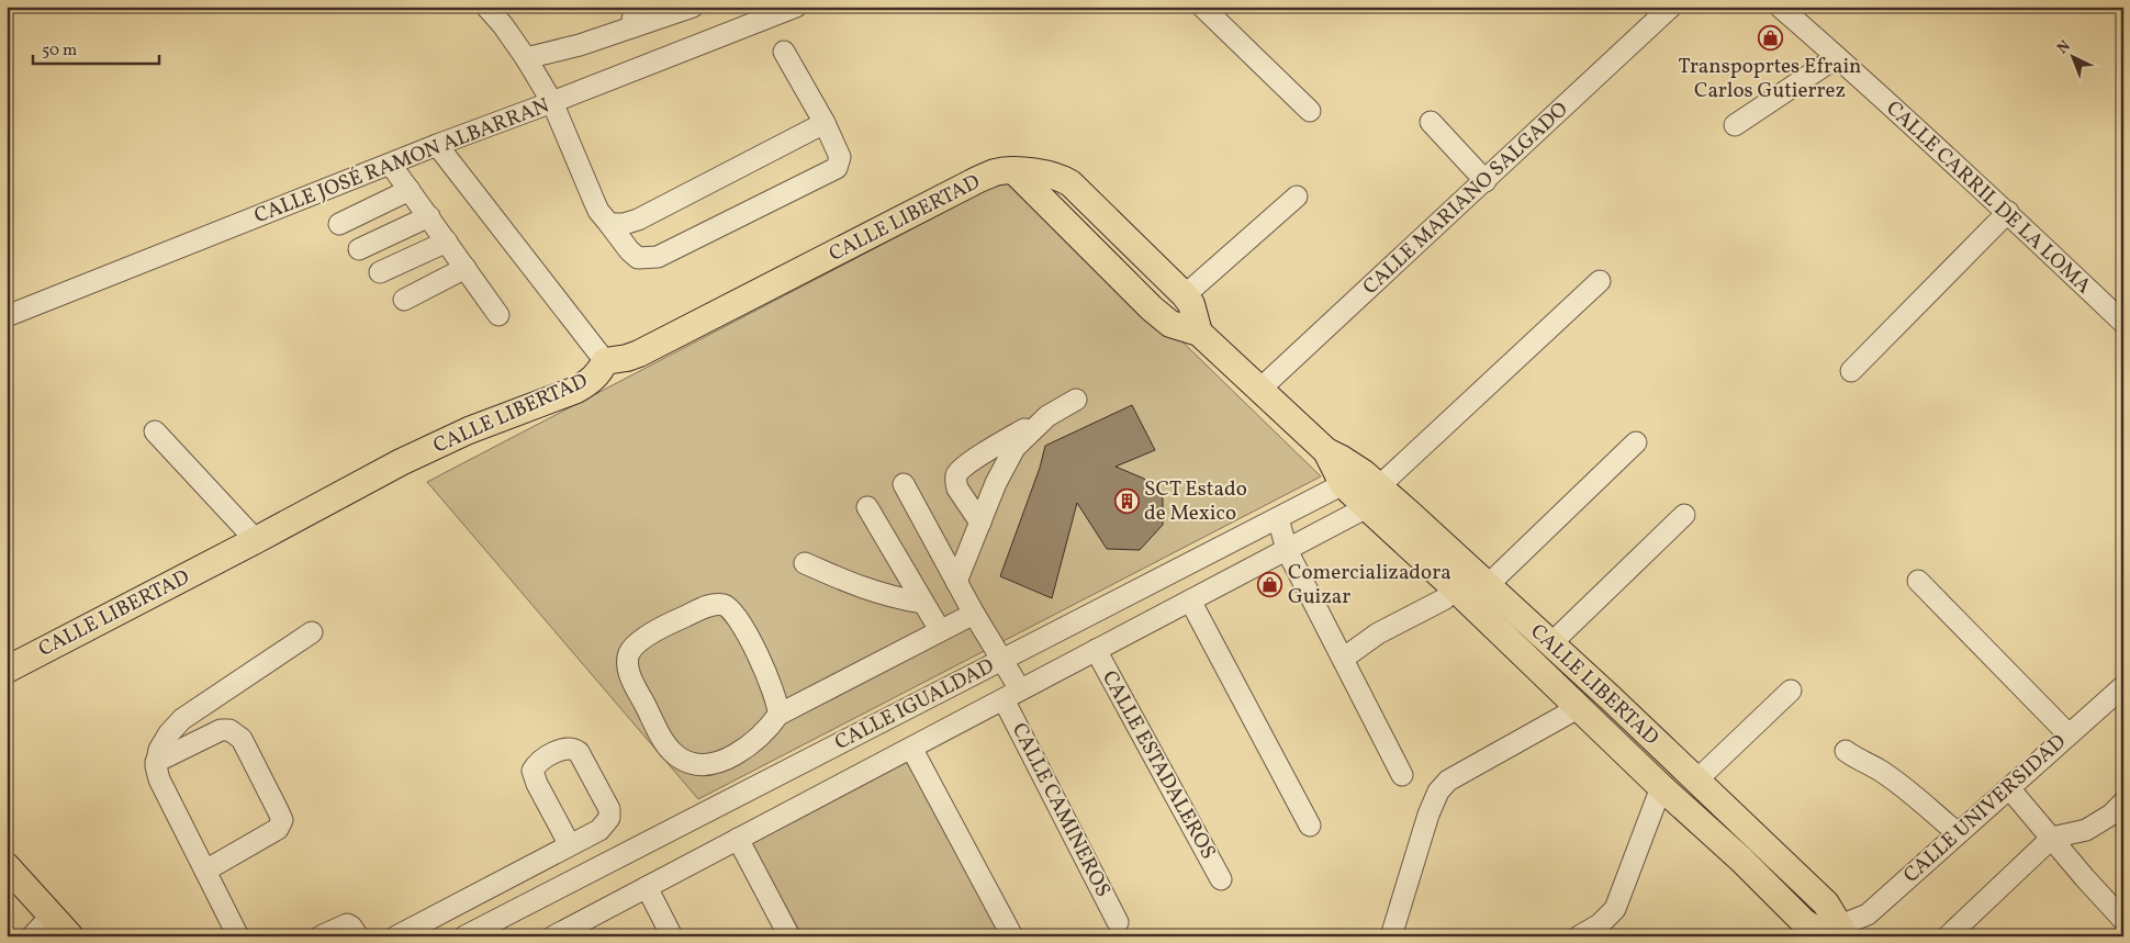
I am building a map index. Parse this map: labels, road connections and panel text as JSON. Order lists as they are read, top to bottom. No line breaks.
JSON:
{"streets":{"main road":["CALLE LIBERTAD"],"street":["CALLE JOSÉ RAMON ALBARRAN","CALLE CARRIL DE LA LOMA","CALLE MARIANO SALGADO","CALLE IGUALDAD","CALLE ESTADALEROS","CALLE UNIVERSIDAD","CALLE CAMINEROS"]},"crossings":[["CALLE MARIANO SALGADO","CALLE LIBERTAD"],["CALLE LIBERTAD","CALLE IGUALDAD"],["CALLE LIBERTAD","CALLE UNIVERSIDAD"],["CALLE IGUALDAD","CALLE ESTADALEROS"],["CALLE IGUALDAD","CALLE CAMINEROS"]],"places":{"shop":["Transpoprtes Efrain Carlos Gutierrez","Comercializadora Guizar"],"building":["SCT Estado de Mexico"]},"scale_bar":"50 m","north":"top left"}
